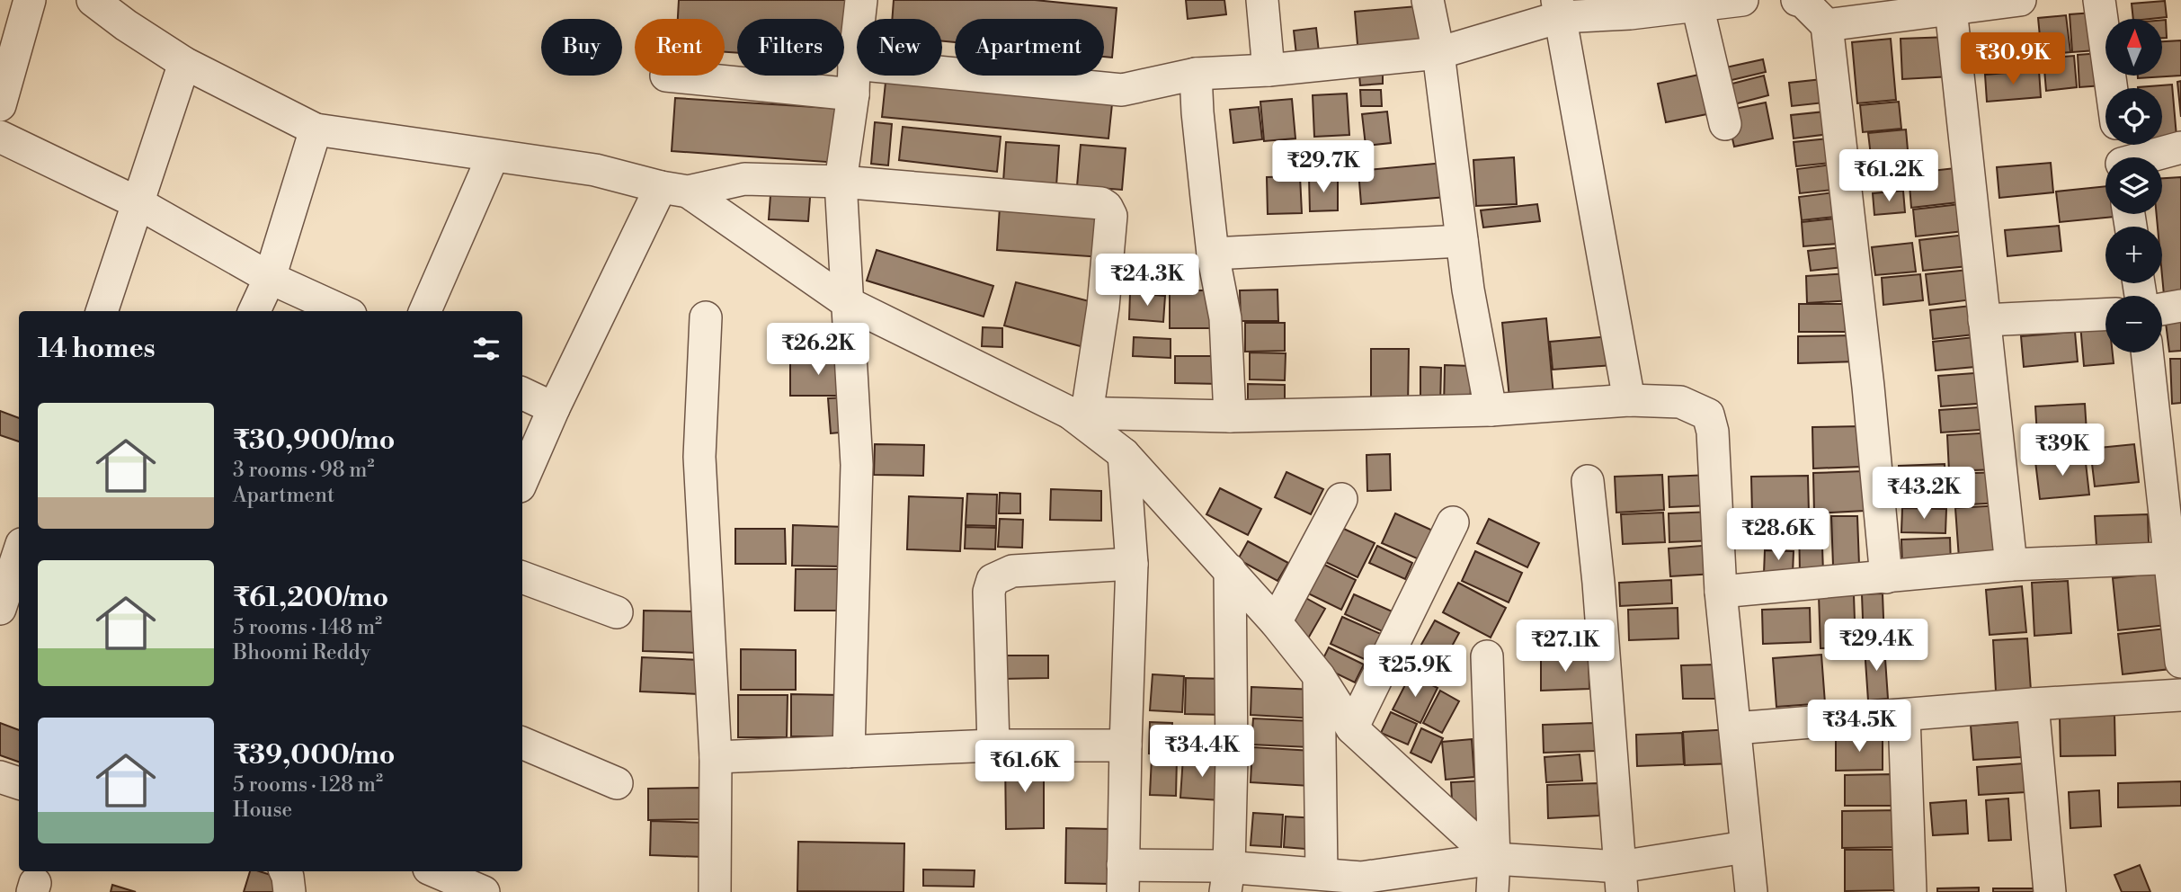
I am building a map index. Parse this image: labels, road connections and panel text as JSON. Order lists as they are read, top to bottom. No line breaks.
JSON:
{"north":"top","page":{"map_buttons":["+","−"],"chip":["Buy","Rent","Filters","New","Apartment"],"price":["₹30.9K","₹29.7K","₹61.2K","₹24.3K","₹26.2K","₹39K","₹43.2K","₹28.6K","₹29.4K","₹27.1K","₹25.9K","₹34.5K","₹34.4K","₹61.6K"],"heading":"14 homes","list":[{"name":"₹30,900/mo","note":"3 rooms · 98 m² · Apartment"},{"name":"₹61,200/mo","note":"5 rooms · 148 m² · Bhoomi Reddy"},{"name":"₹39,000/mo","note":"5 rooms · 128 m² · House"}]}}
